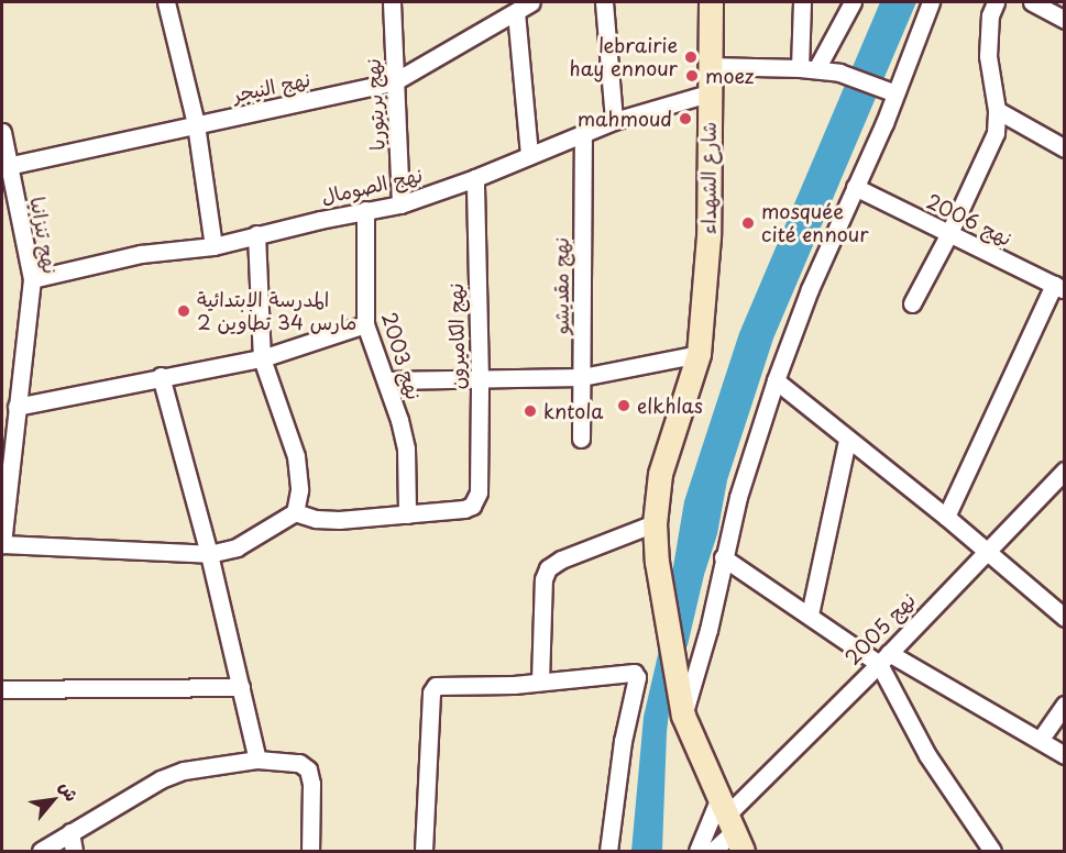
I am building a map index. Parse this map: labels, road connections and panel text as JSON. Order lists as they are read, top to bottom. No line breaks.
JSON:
{"streets":{"main road":["شارع الشهداء"],"street":["نهج النيجر","نهج بريتوريا","نهج الصومال","نهج 2006","نهج تنزانيا","نهج مقديشو","نهج الكاميرون","نهج 2003","نهج 2005"]},"crossings":[["نهج النيجر","نهج بريتوريا"],["نهج النيجر","نهج تنزانيا"],["نهج بريتوريا","نهج الصومال"],["شارع الشهداء","نهج الصومال"],["شارع الشهداء","نهج 2005"],["نهج الصومال","نهج تنزانيا"],["نهج الصومال","نهج مقديشو"],["نهج الصومال","نهج الكاميرون"],["نهج الصومال","نهج 2003"],["نهج الكاميرون","نهج 2003"]],"places":["lebrairie hay ennour","moez","mahmoud","mosquée cité ennour","المدرسة الابتدائية 2 مارس 34 تطاوين","elkhlas","kntola"],"north":"top right"}
